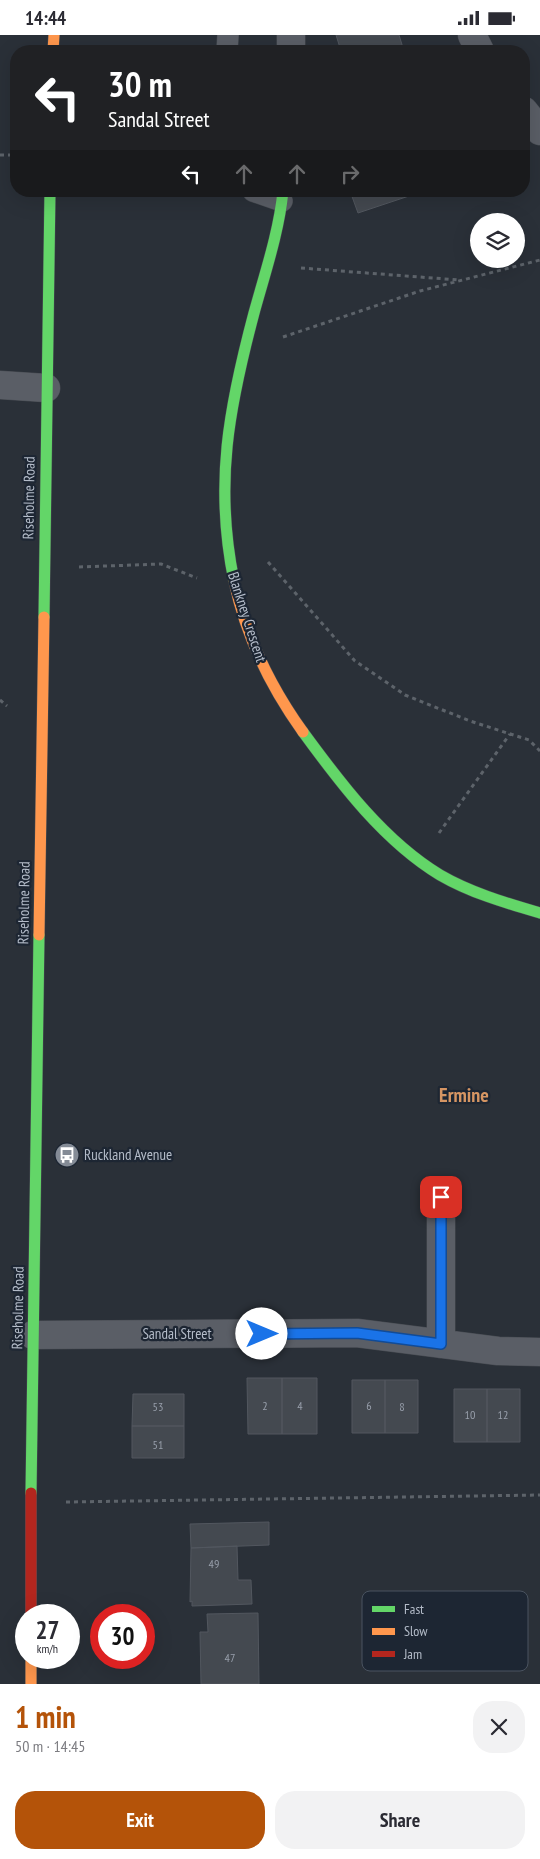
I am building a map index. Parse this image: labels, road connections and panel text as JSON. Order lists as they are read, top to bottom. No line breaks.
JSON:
{"streets":{"main road":["Riseholme Road","Blankney Crescent"],"street":["Sandal Street"]},"crossings":[["Riseholme Road","Sandal Street"]],"districts":["Ermine"],"places":{"bus stop":["Ruckland Avenue"]},"house_numbers":["2","4","6","53","8","10","12","51","49","47"],"legend":["Fast","Slow","Jam"],"page":{"status":"14:44","turn":["30 m","Sandal Street"],"speed":"27 km/h","limit":"30","heading":["1 min","50 m · 14:45"],"buttons":["Exit","Share"]}}
